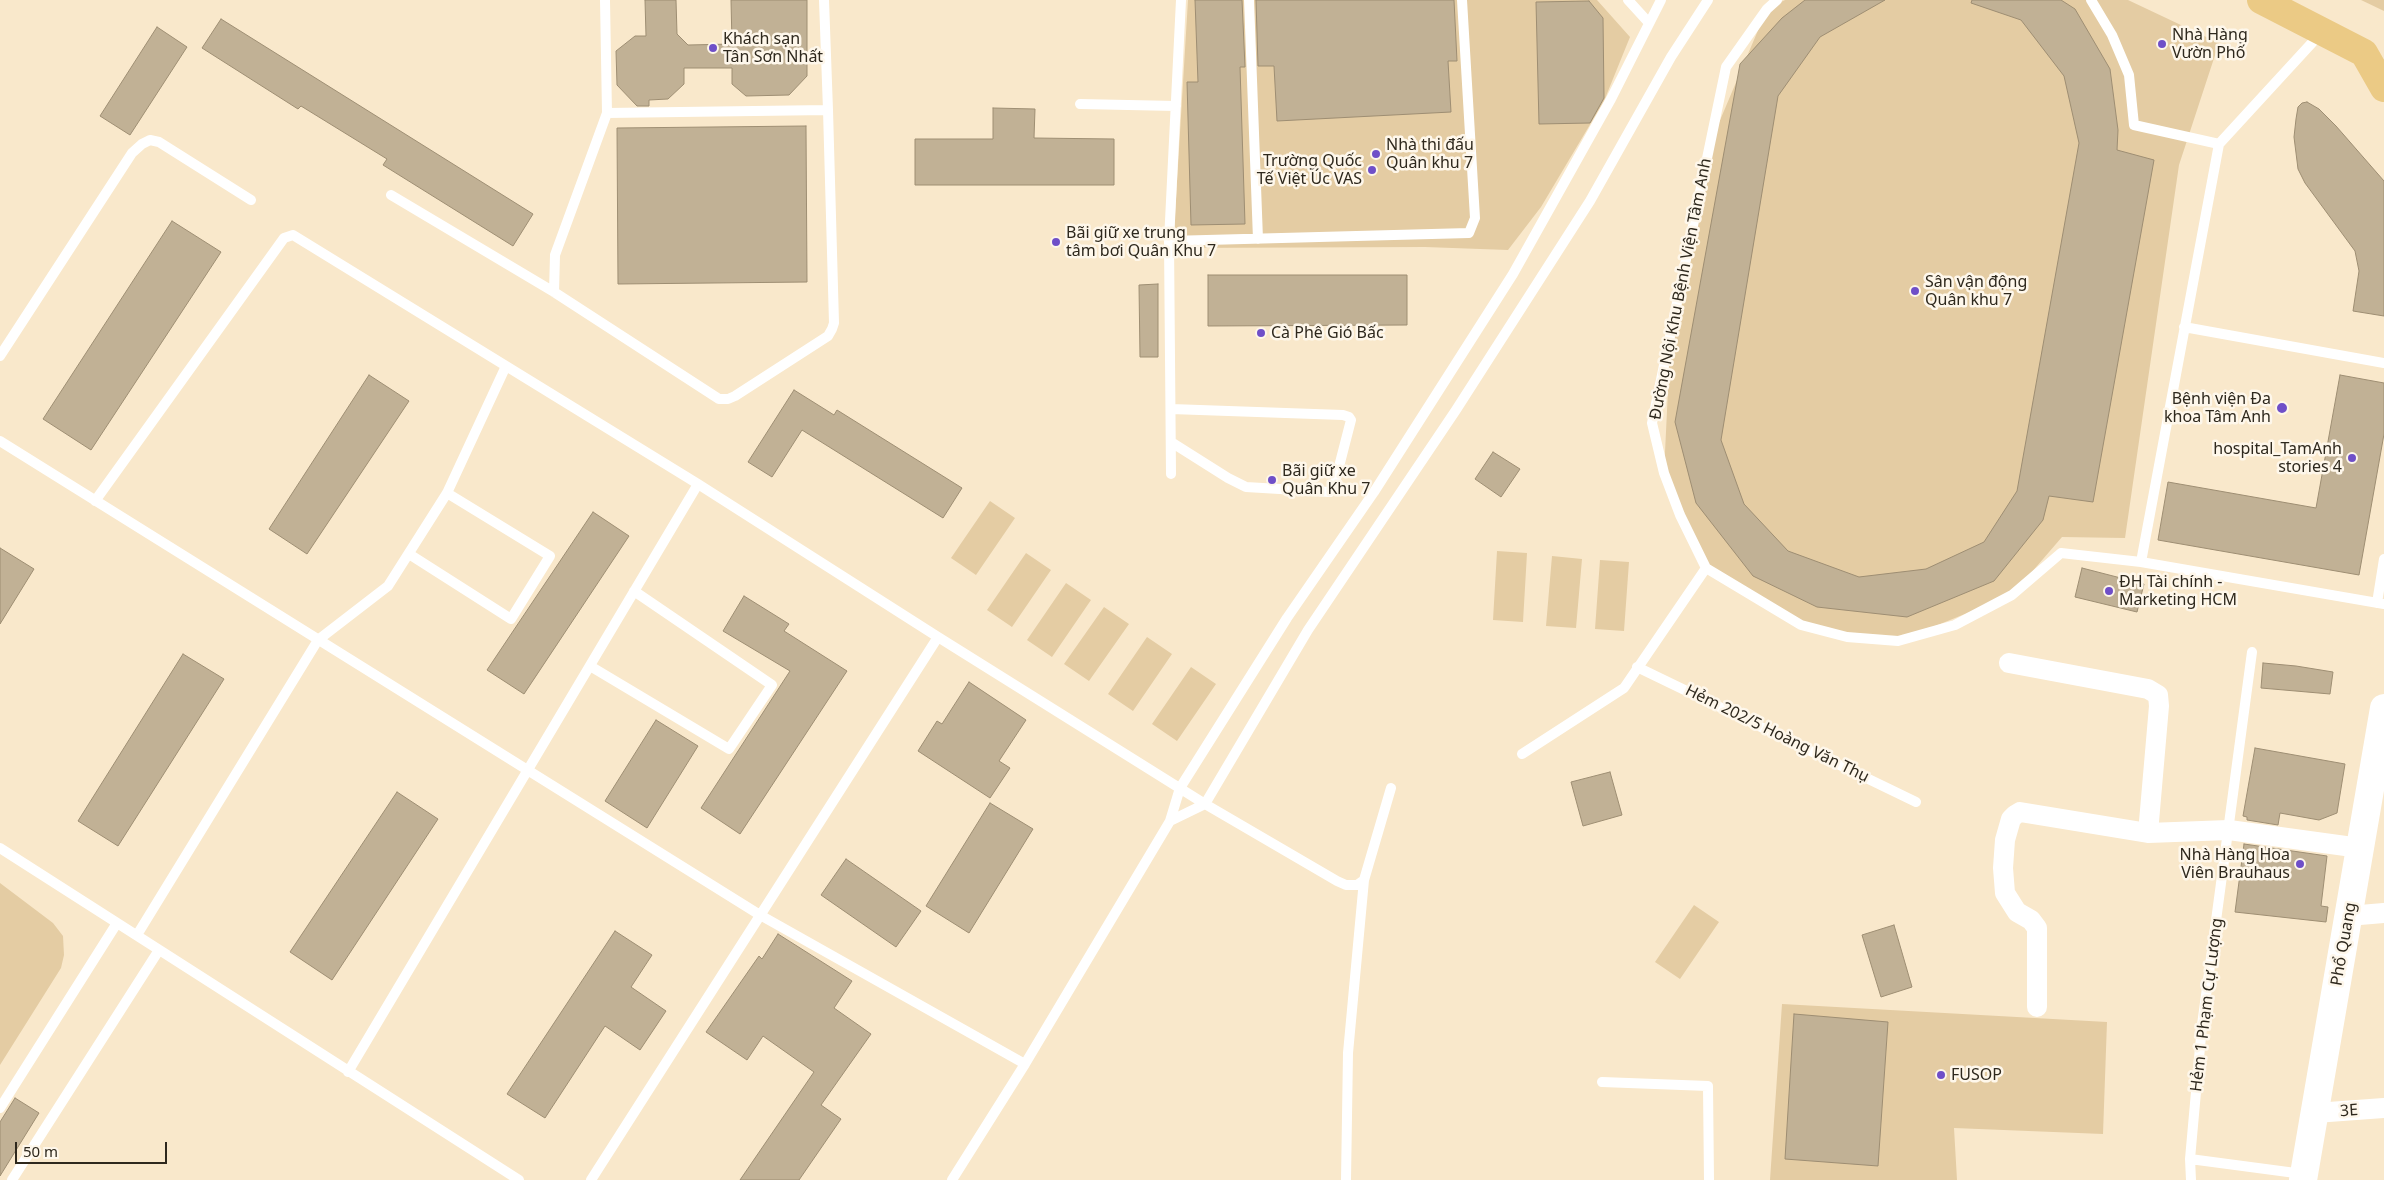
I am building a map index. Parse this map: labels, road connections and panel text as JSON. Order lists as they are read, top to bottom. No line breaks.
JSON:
{"streets":{"main road":["Phổ Quang"],"street":["3E"],"lane":["Đường Nội Khu Bệnh Viện Tâm Anh","Hẻm 202/5 Hoàng Văn Thụ","Hẻm 1 Phạm Cự Lượng"]},"crossings":[["Phổ Quang","3E"]],"places":["Nhà Hàng Vườn Phố","Khách sạn Tân Sơn Nhất","Nhà thi đấu Quân khu 7","Trường Quốc Tế Việt Úc VAS","Bãi giữ xe trung tâm bơi Quân Khu 7","Sân vận động Quân khu 7","Cà Phê Gió Bấc","Bệnh viện Đa khoa Tâm Anh","hospital_TamAnh stories 4","Bãi giữ xe Quân Khu 7","ĐH Tài chính - Marketing HCM","Nhà Hàng Hoa Viên Brauhaus","FUSOP"],"scale_bar":"50 m"}
